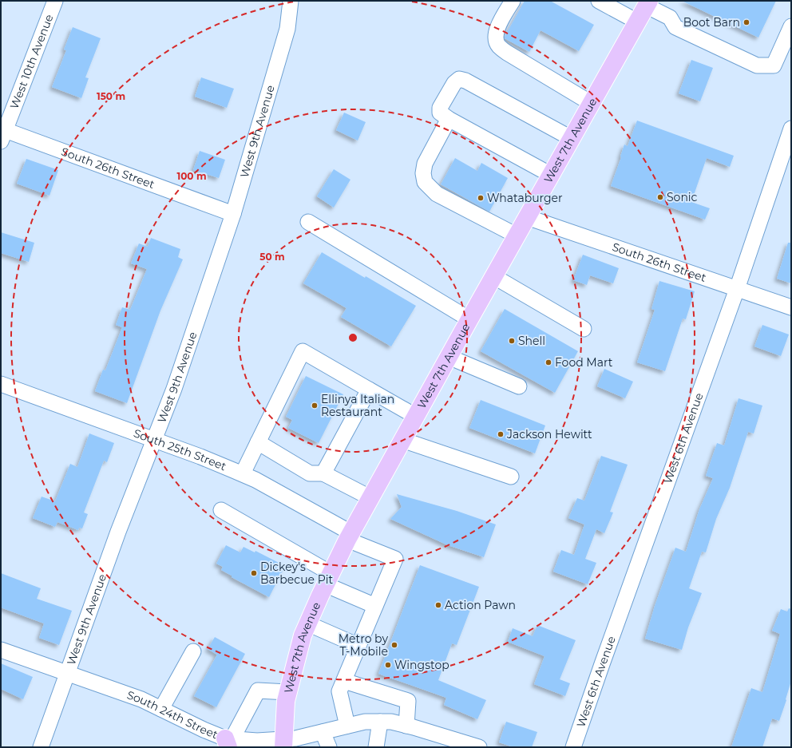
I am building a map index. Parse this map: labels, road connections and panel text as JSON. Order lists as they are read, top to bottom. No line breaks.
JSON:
{"streets":{"main road":["West 7th Avenue"],"street":["West 10th Avenue","West 9th Avenue","South 26th Street","West 6th Avenue","South 25th Street","South 24th Street"]},"crossings":[["West 10th Avenue","South 26th Street"],["West 9th Avenue","South 26th Street"],["West 9th Avenue","South 25th Street"],["West 9th Avenue","South 24th Street"],["West 7th Avenue","South 26th Street"],["West 7th Avenue","South 25th Street"],["West 7th Avenue","South 24th Street"],["South 26th Street","West 6th Avenue"]],"places":["Boot Barn","Sonic","Whataburger","Shell","Food Mart","Ellinya Italian Restaurant","Jackson Hewitt","Dickey's Barbecue Pit","Action Pawn","Metro by T-Mobile","Wingstop"],"rings":["150 m","100 m","50 m"]}
